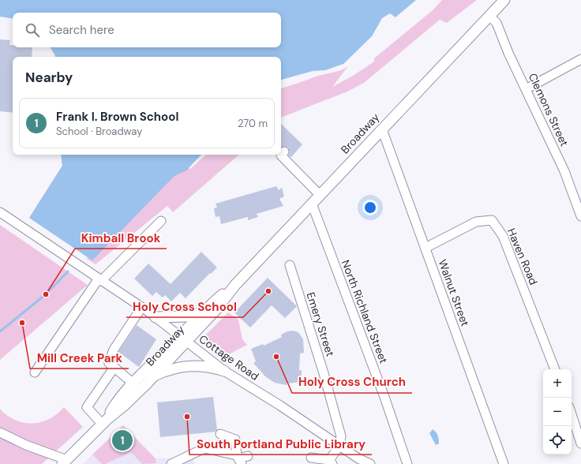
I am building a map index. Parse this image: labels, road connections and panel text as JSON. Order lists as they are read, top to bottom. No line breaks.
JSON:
{"streets":{"main road":["Broadway"],"street":["Clemons Street","Haven Road","Walnut Street","North Richland Street","Emery Street","Cottage Road"]},"crossings":[["Clemons Street","Broadway"],["Broadway","Walnut Street"],["Broadway","North Richland Street"],["Broadway","Cottage Road"],["Haven Road","Walnut Street"],["Emery Street","Cottage Road"]],"places":["Holy Cross School","Kimball Brook","Mill Creek Park","Holy Cross Church","South Portland Public Library"],"page":{"search":"Search here","heading":"Nearby","list":[{"mark":"1","name":"Frank I. Brown School","note":"School · Broadway","value":"270 m"}],"map_buttons":["+","−"],"pins":"1"}}
